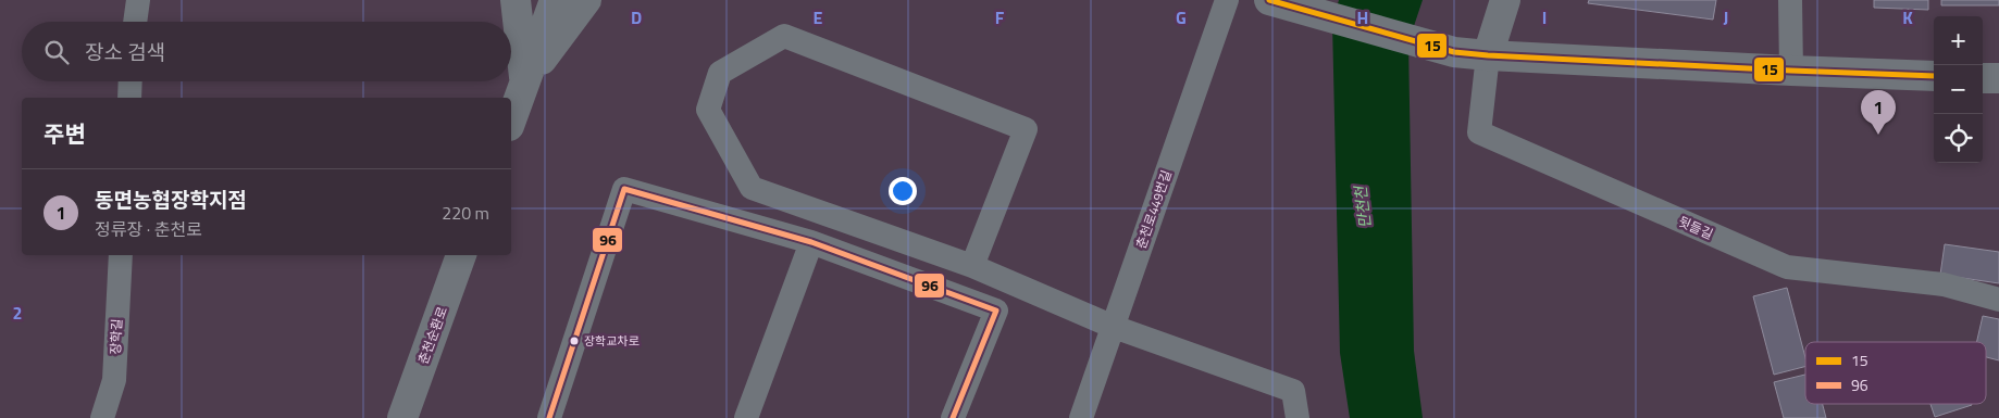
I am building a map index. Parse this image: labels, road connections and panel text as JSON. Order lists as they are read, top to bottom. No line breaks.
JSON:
{"streets":{"street":["춘천로449번길","뒷들길","춘천순환로","장학길"]},"water":["만천천"],"places":["장학교차로"],"lines":["transit line 15","transit line 96"],"legend":["15","96"],"page":{"map_buttons":["+","−"],"search":"장소 검색","pins":"1","heading":"주변","list":[{"mark":"1","name":"동면농협장학지점","note":"정류장 · 춘천로","value":"220 m"}]},"grid":{"columns":["D","E","F","G","H","I","J","K"],"rows":["2"]}}
